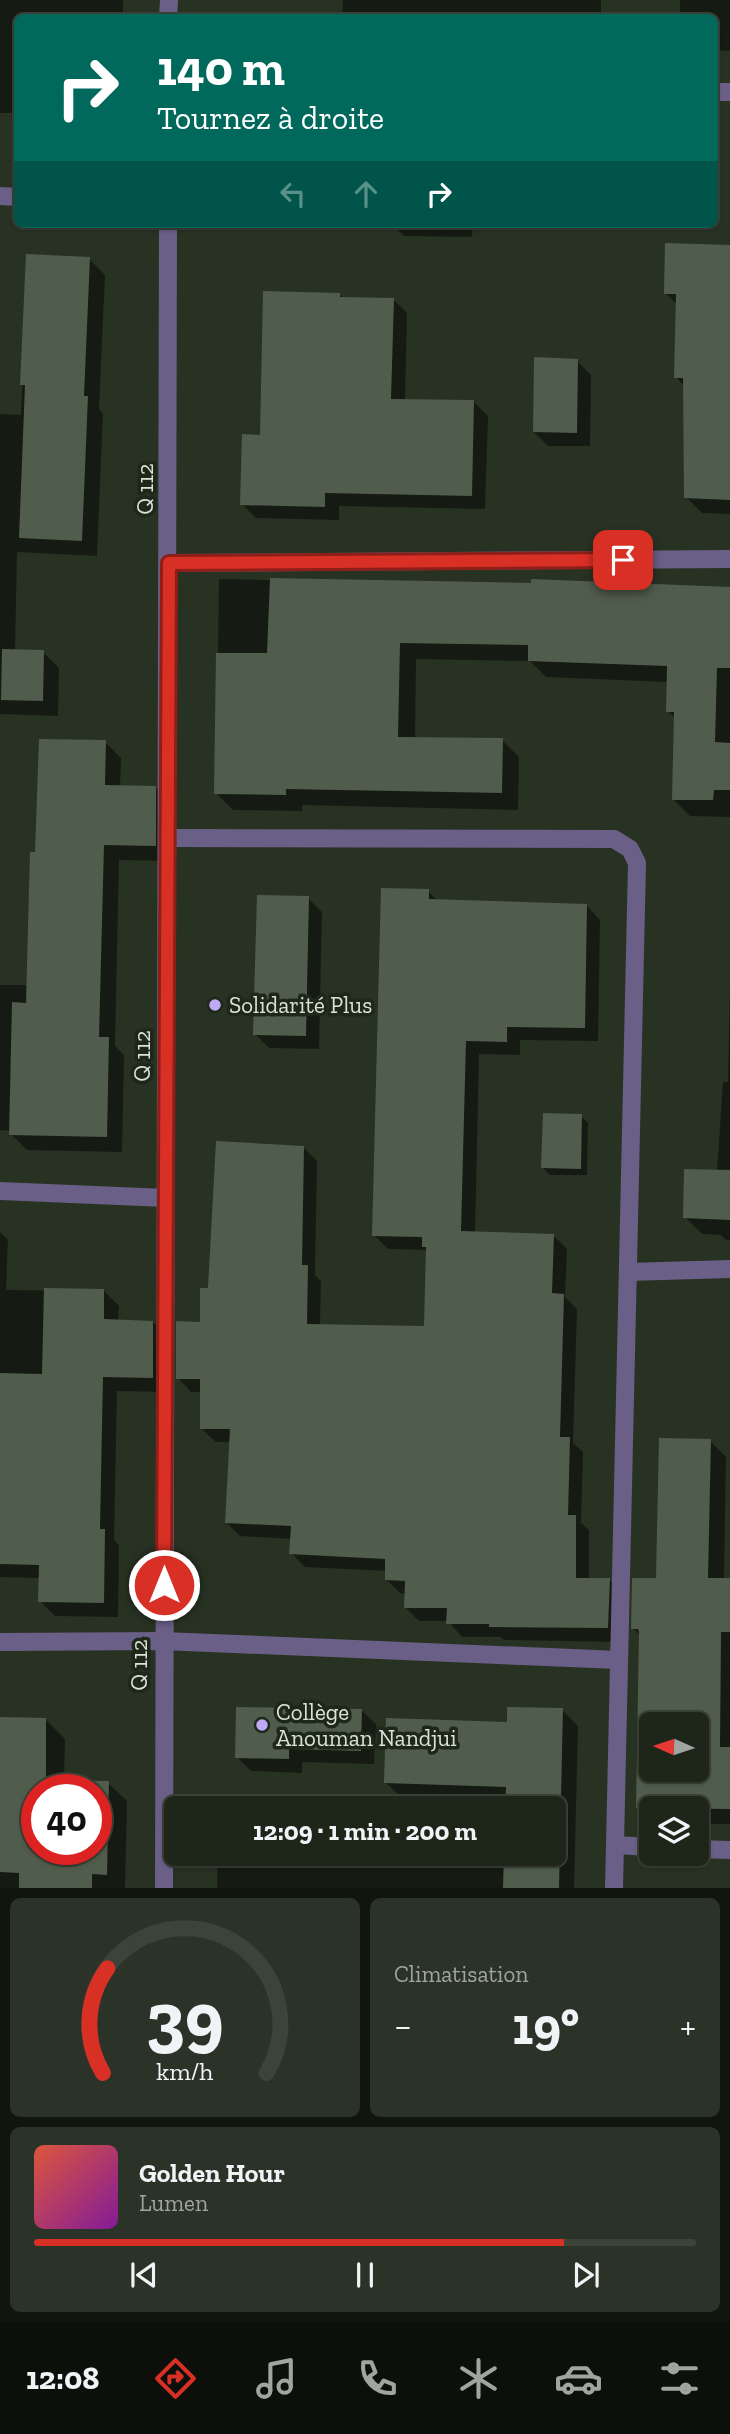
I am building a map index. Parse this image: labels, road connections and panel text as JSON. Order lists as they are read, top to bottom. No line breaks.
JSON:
{"streets":{"street":["Q 112"]},"places":["Solidarité Plus","Collège Anouman Nandjui"],"north":"left","page":{"turn":["140 m","Tournez à droite"],"limit":"40","trip":"12:09 · 1 min · 200 m","tile":"Climatisation","heat":["−","19°","+"],"song":["Golden Hour","Lumen"],"tabs":"12:08","gauge":["39","km/h"]}}
